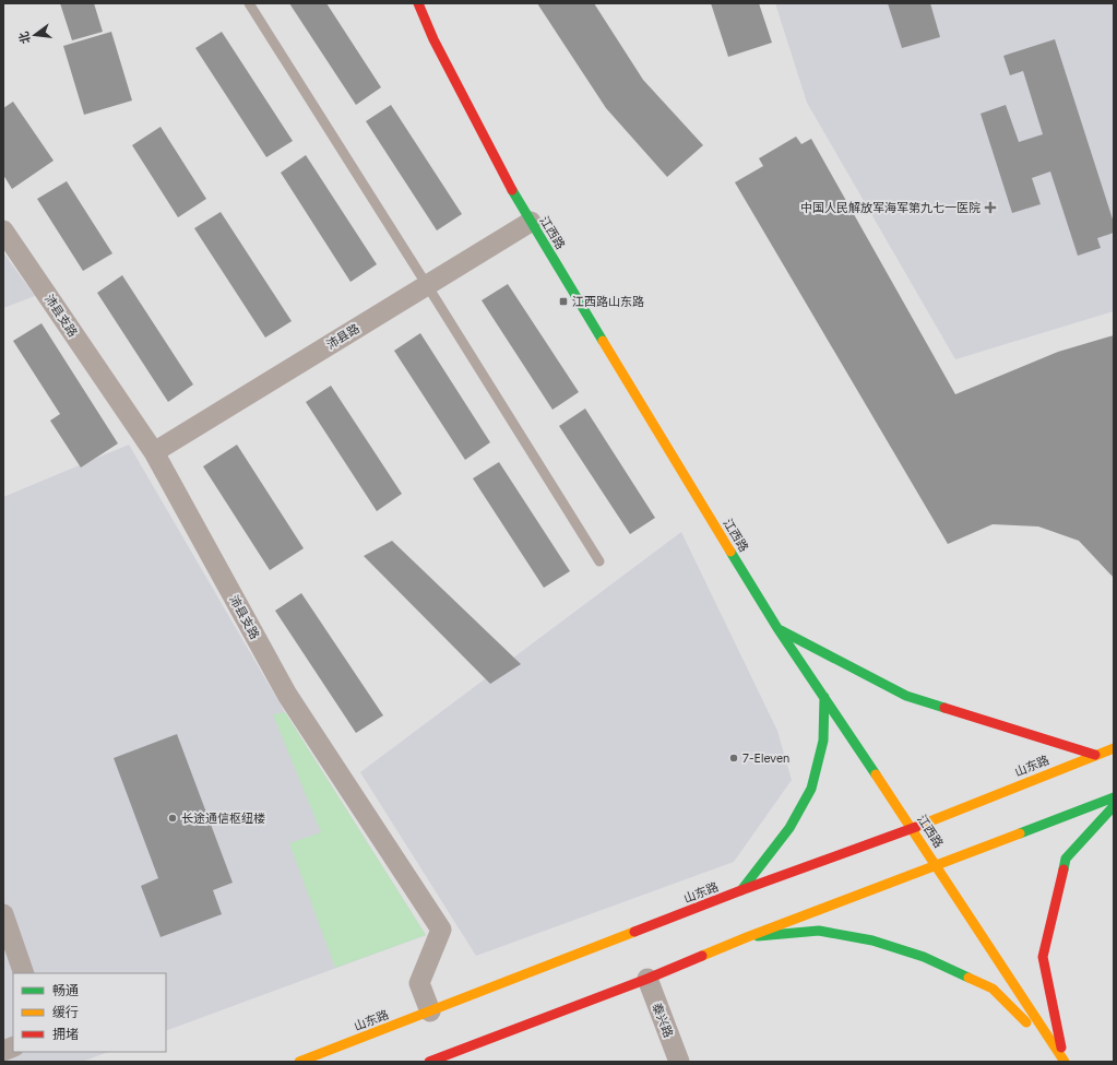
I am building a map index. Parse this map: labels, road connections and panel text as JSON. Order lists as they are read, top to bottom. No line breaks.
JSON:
{"streets":{"main road":["江西路","山东路"],"street":["沛县支路","沛县路","泰兴路"]},"crossings":[["江西路","沛县路"],["江西路","山东路"],["沛县支路","沛县路"],["沛县支路","山东路"]],"places":{"health":["中国人民解放军海军第九七一医院"],"transit":["江西路山东路"],"other":["7-Eleven","长途通信枢纽楼"]},"legend":["畅通","缓行","拥堵"],"north":"left"}
